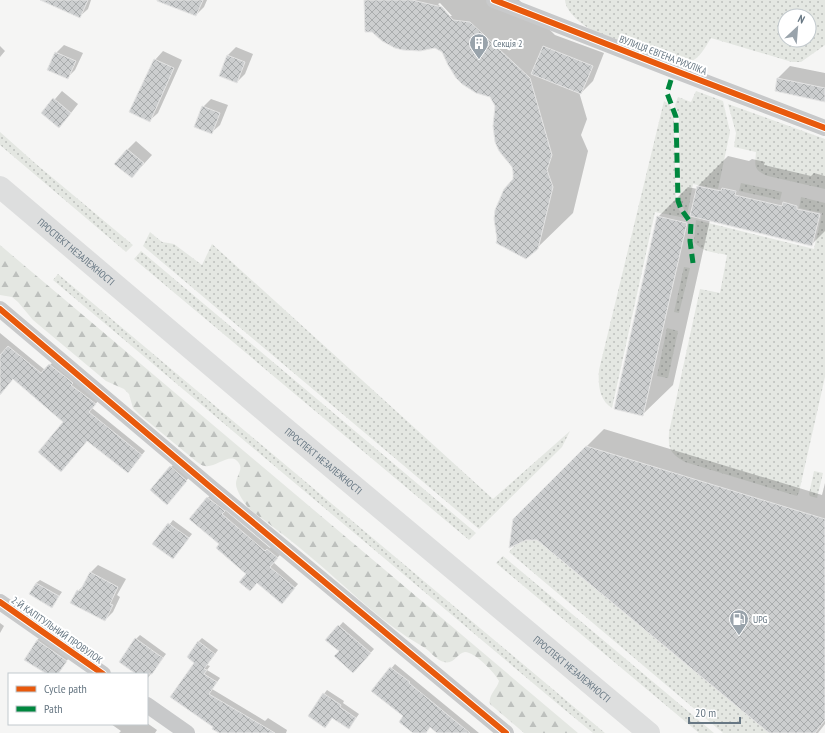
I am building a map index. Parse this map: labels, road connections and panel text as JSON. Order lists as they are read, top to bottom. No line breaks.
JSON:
{"streets":{"main road":["ПРОСПЕКТ НЕЗАЛЕЖНОСТІ"],"street":["ВУЛИЦЯ ЄВГЕНА РИХЛІКА","2-Й КАПІТУЛЬНИЙ ПРОВУЛОК"]},"places":{"building":["Секція 2"],"fuel station":["UPG"]},"legend":["Cycle path","Path"],"scale_bar":"20 m","north":"top right"}
